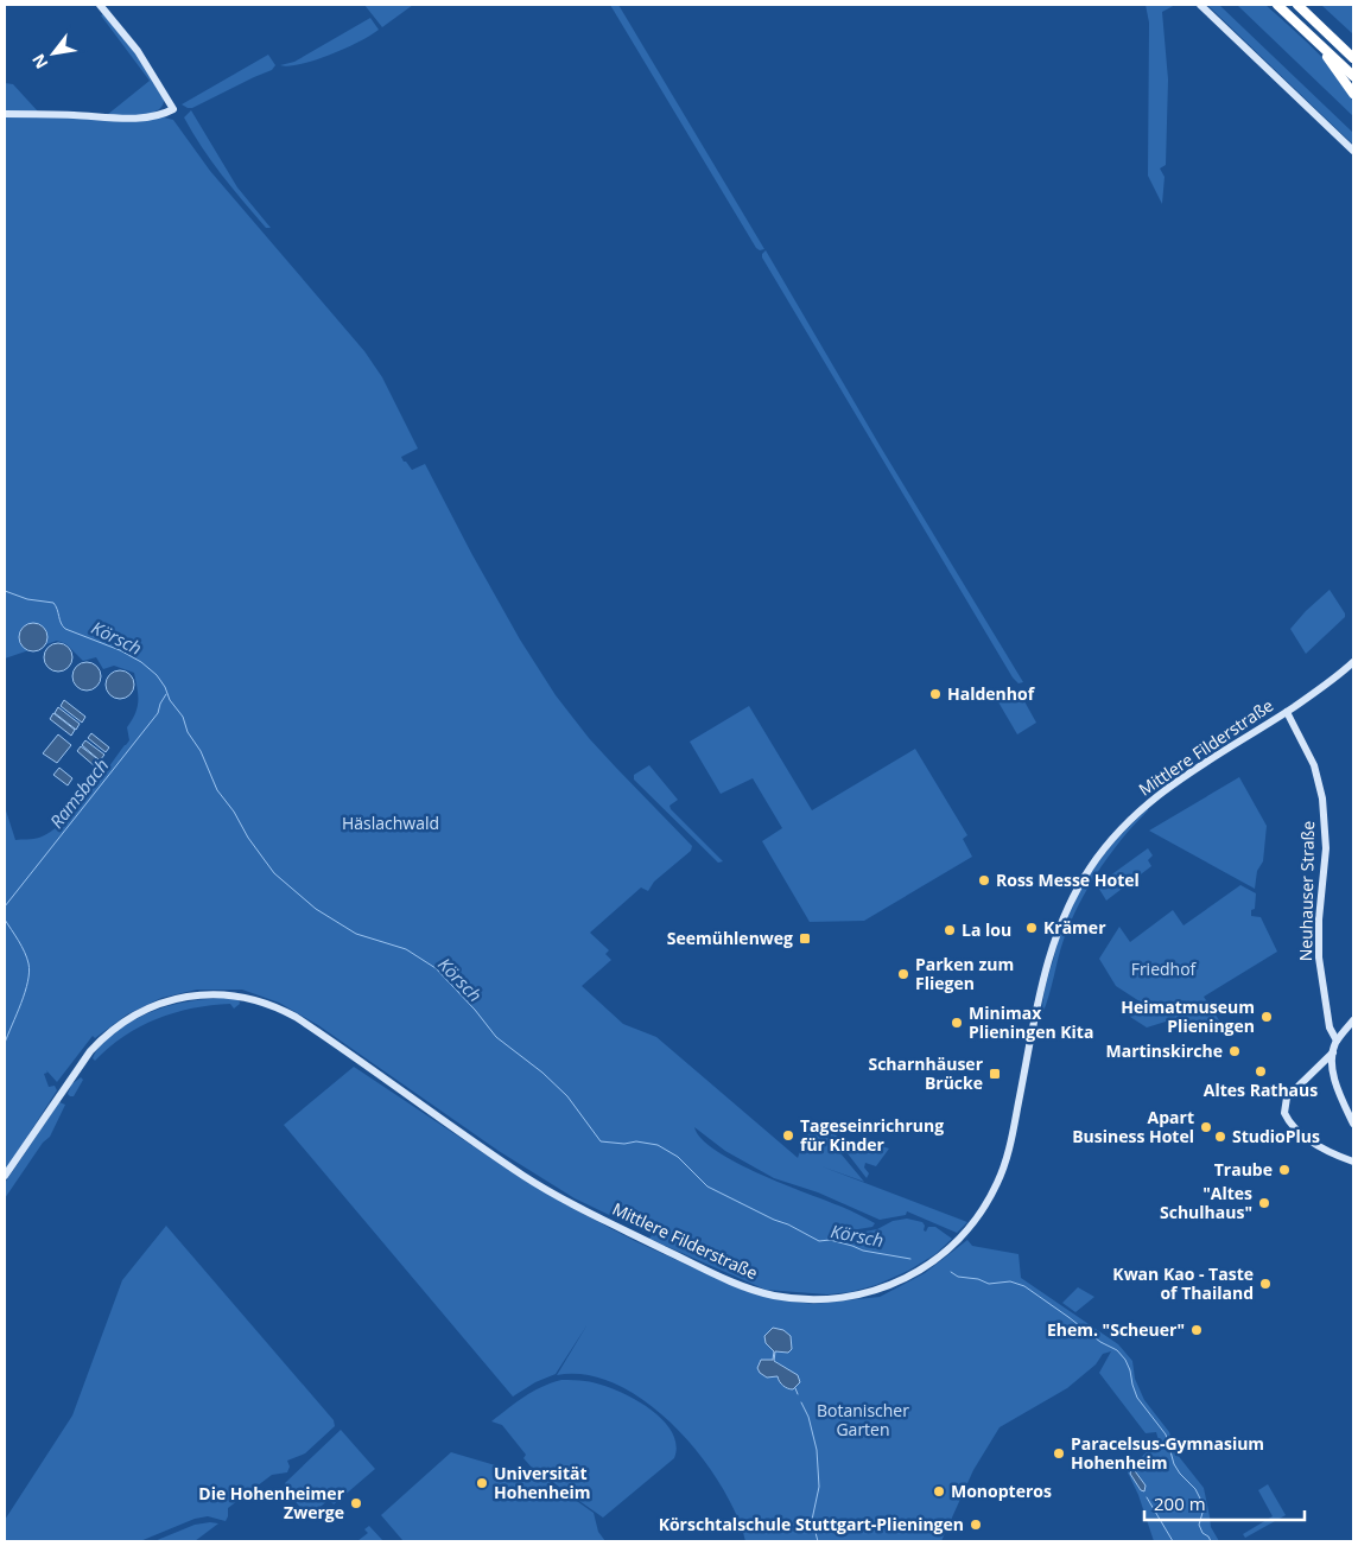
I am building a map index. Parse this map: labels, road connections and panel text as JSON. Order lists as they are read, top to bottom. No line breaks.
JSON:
{"streets":{"main road":["Mittlere Filderstraße","Neuhauser Straße"]},"crossings":[["Mittlere Filderstraße","Neuhauser Straße"]],"water":["Körsch","Ramsbach"],"parks":["Häslachwald","Friedhof","Botanischer Garten"],"places":{"other":["Haldenhof","Ross Messe Hotel","Krämer","La lou","Parken zum Fliegen","Heimatmuseum Plieningen","Minimax Plieningen Kita","Martinskirche","Altes Rathaus","Apart Business Hotel","Tageseinrichrung für Kinder","StudioPlus","Traube","\"Altes Schulhaus\"","Kwan Kao - Taste of Thailand","Ehem. \"Scheuer\"","Paracelsus-Gymnasium Hohenheim","Universität Hohenheim","Monopteros","Die Hohenheimer Zwerge","Körschtalschule Stuttgart-Plieningen"],"transit":["Seemühlenweg","Scharnhäuser Brücke"]},"scale_bar":"200 m","north":"bottom left"}
